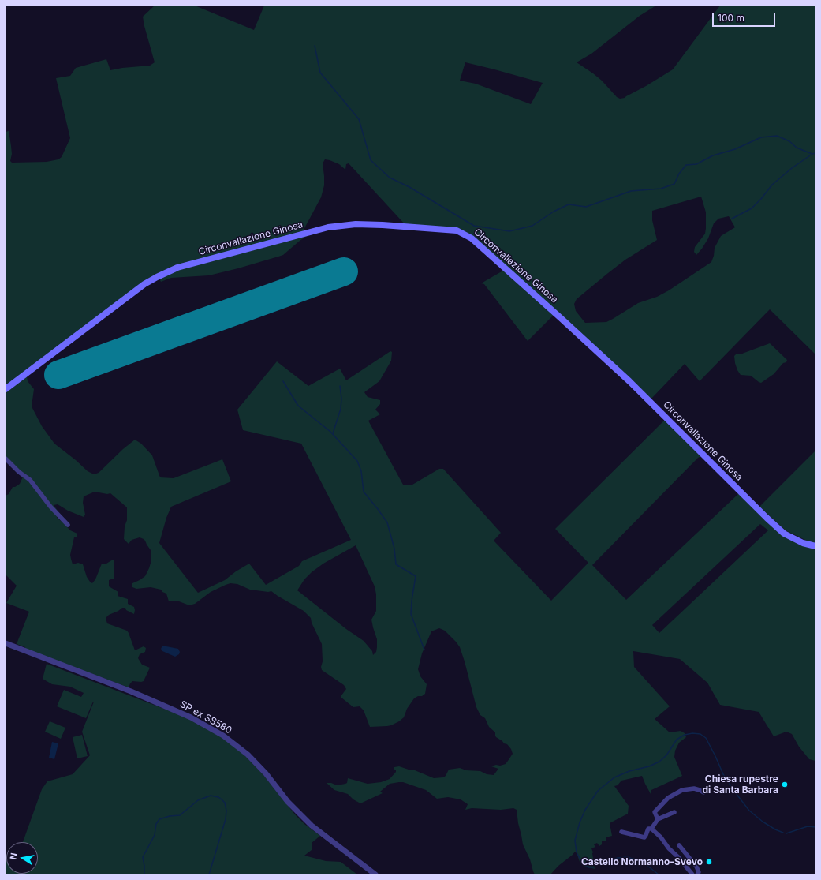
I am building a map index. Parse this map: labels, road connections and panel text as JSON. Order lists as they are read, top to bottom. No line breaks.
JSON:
{"streets":{"main road":["Circonvallazione Ginosa"],"street":["SP ex SS580"]},"places":["Chiesa rupestre di Santa Barbara","Castello Normanno-Svevo"],"scale_bar":"100 m","north":"left"}
